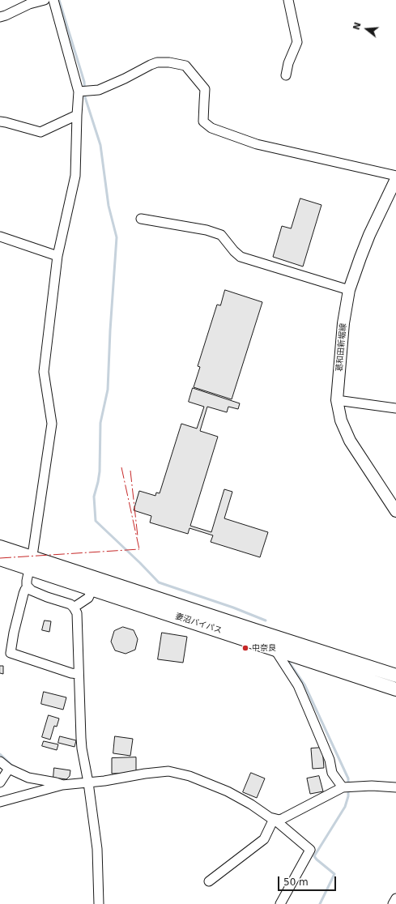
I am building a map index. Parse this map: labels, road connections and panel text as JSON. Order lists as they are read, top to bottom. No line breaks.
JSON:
{"streets":{"highway":["妻沼バイパス"],"main road":["葛和田新堀線"]},"places":["中奈良"],"scale_bar":"50 m","north":"left"}
